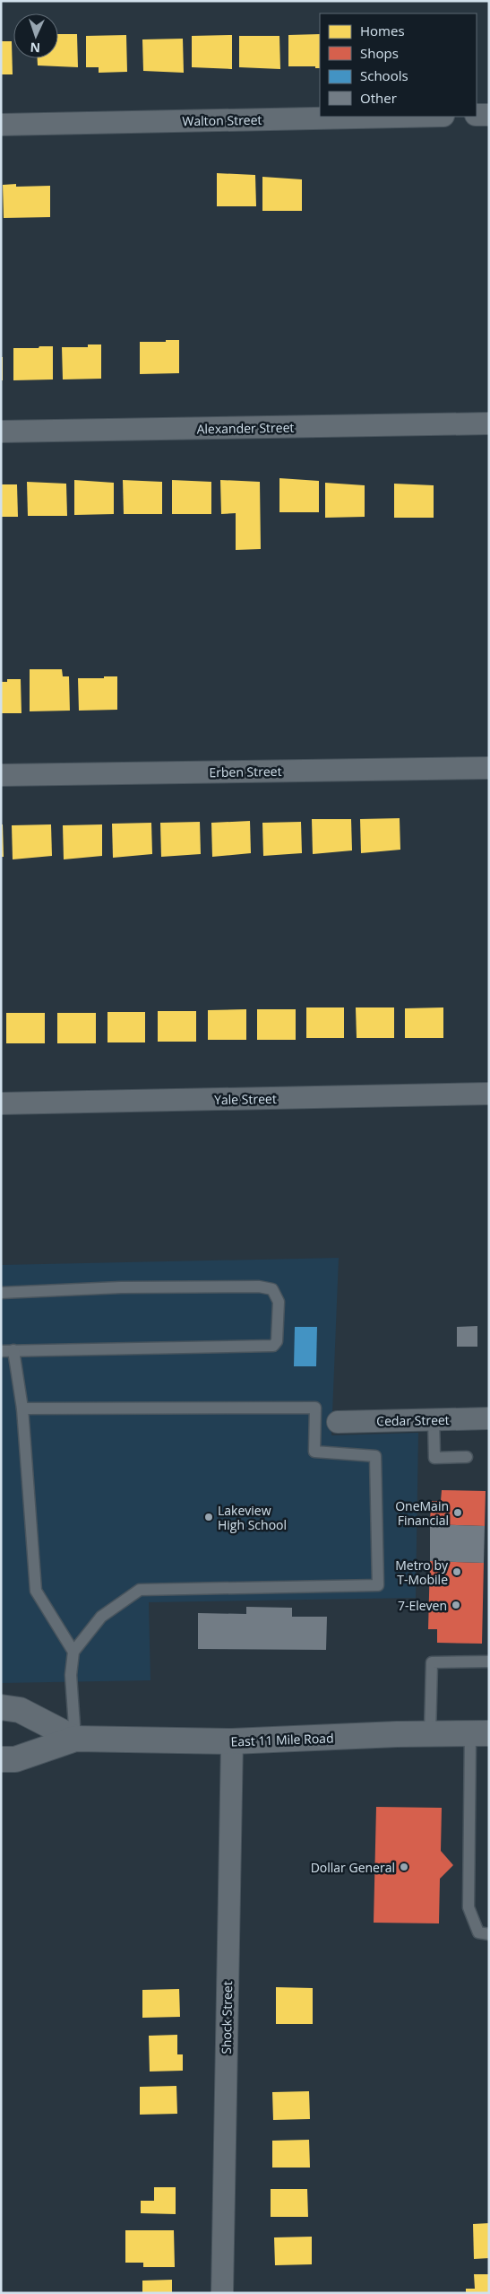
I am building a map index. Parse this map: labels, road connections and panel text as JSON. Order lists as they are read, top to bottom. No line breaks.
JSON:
{"streets":{"main road":["East 11 Mile Road"],"street":["Walton Street","Alexander Street","Erben Street","Yale Street","Cedar Street","Shock Street"]},"crossings":[["East 11 Mile Road","Shock Street"]],"places":["OneMain Financial","Lakeview High School","Metro by T-Mobile","7-Eleven","Dollar General"],"legend":["Homes","Shops","Schools","Other"],"north":"bottom"}
